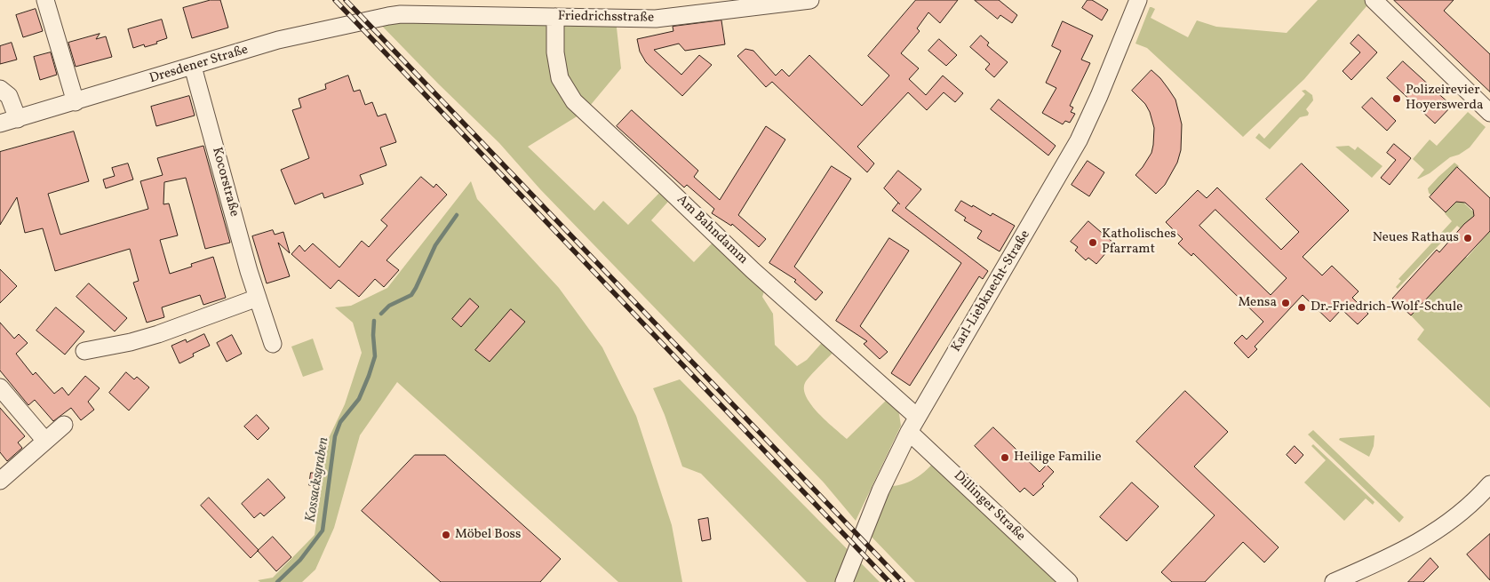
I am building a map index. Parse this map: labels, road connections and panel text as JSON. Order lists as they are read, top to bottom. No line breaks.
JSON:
{"streets":{"street":["Friedrichsstraße","Dresdener Straße","Kocorstraße","Am Bahndamm","Karl-Liebknecht-Straße","Dillinger Straße"]},"crossings":[["Friedrichsstraße","Dresdener Straße"],["Friedrichsstraße","Am Bahndamm"],["Dresdener Straße","Kocorstraße"],["Am Bahndamm","Karl-Liebknecht-Straße"],["Karl-Liebknecht-Straße","Dillinger Straße"]],"water":["Kossacksgraben"],"places":["Polizeirevier Hoyerswerda","Neues Rathaus","Katholisches Pfarramt","Mensa","Dr.-Friedrich-Wolf-Schule","Heilige Familie","Möbel Boss"]}
